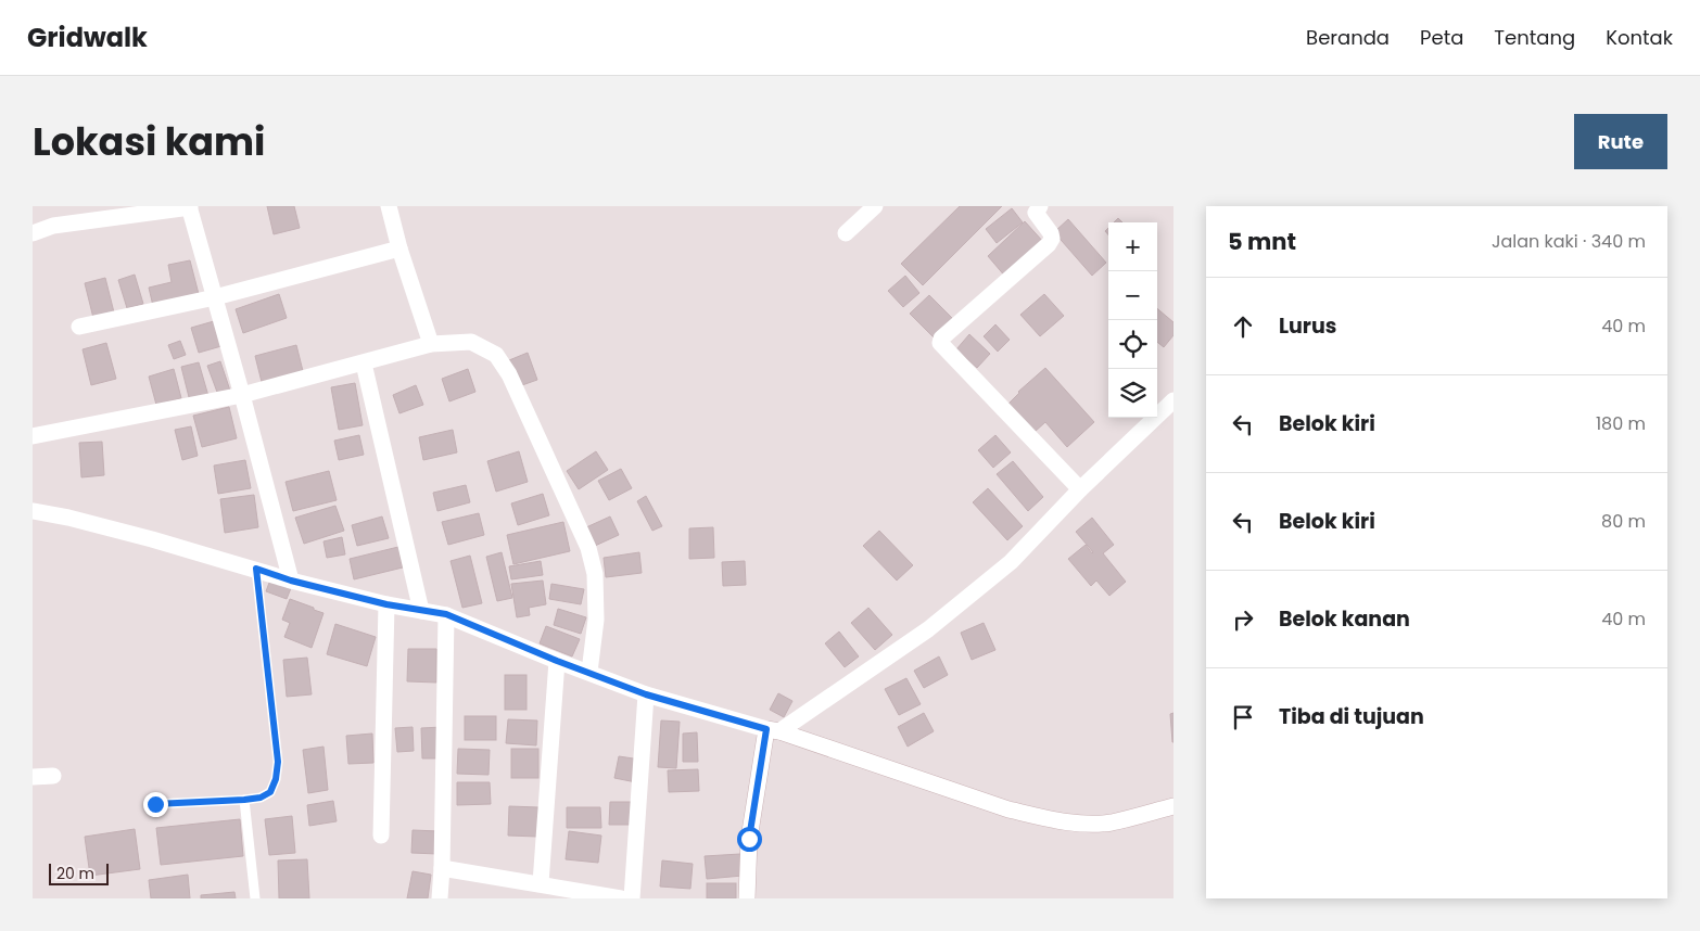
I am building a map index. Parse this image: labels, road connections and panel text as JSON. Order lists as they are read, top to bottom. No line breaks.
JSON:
{"scale_bar":"20 m","page":{"header":"Gridwalk","nav":["Beranda","Peta","Tentang","Kontak"],"title":"Lokasi kami","buttons":"Rute","heading":["5 mnt","Jalan kaki · 340 m"],"map_buttons":["+","−"],"list":[["Lurus","40 m"],["Belok kiri","180 m"],["Belok kiri","80 m"],["Belok kanan","40 m"],"Tiba di tujuan"],"scale":"20 m"}}
